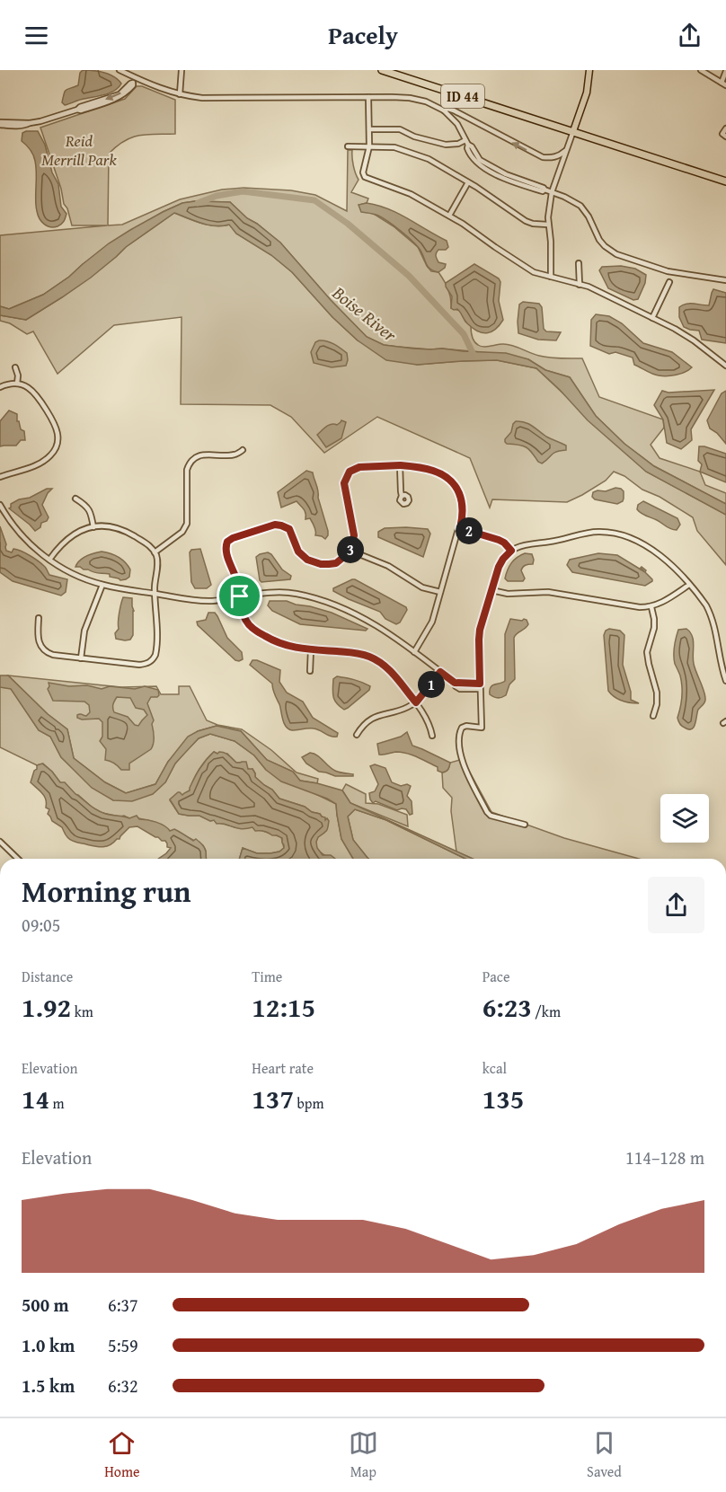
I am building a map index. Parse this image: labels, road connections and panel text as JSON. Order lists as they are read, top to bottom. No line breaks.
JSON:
{"streets":{"highway":["ID 44"]},"water":["Boise River"],"parks":["Reid Merrill Park"],"page":{"header":"Pacely","pins":["2","3","1"],"heading":["Morning run","09:05"],"stats":[["Distance","1.92 km"],["Time","12:15"],["Pace","6:23 /km"],["Elevation","14 m"],["Heart rate","137 bpm"],["kcal","135"]],"chart":["Elevation","114–128 m"],"list":[{"name":"500 m","note":"6:37"},{"name":"1.0 km","note":"5:59"},{"name":"1.5 km","note":"6:32"}],"tabs":["Home","Map","Saved"]}}
